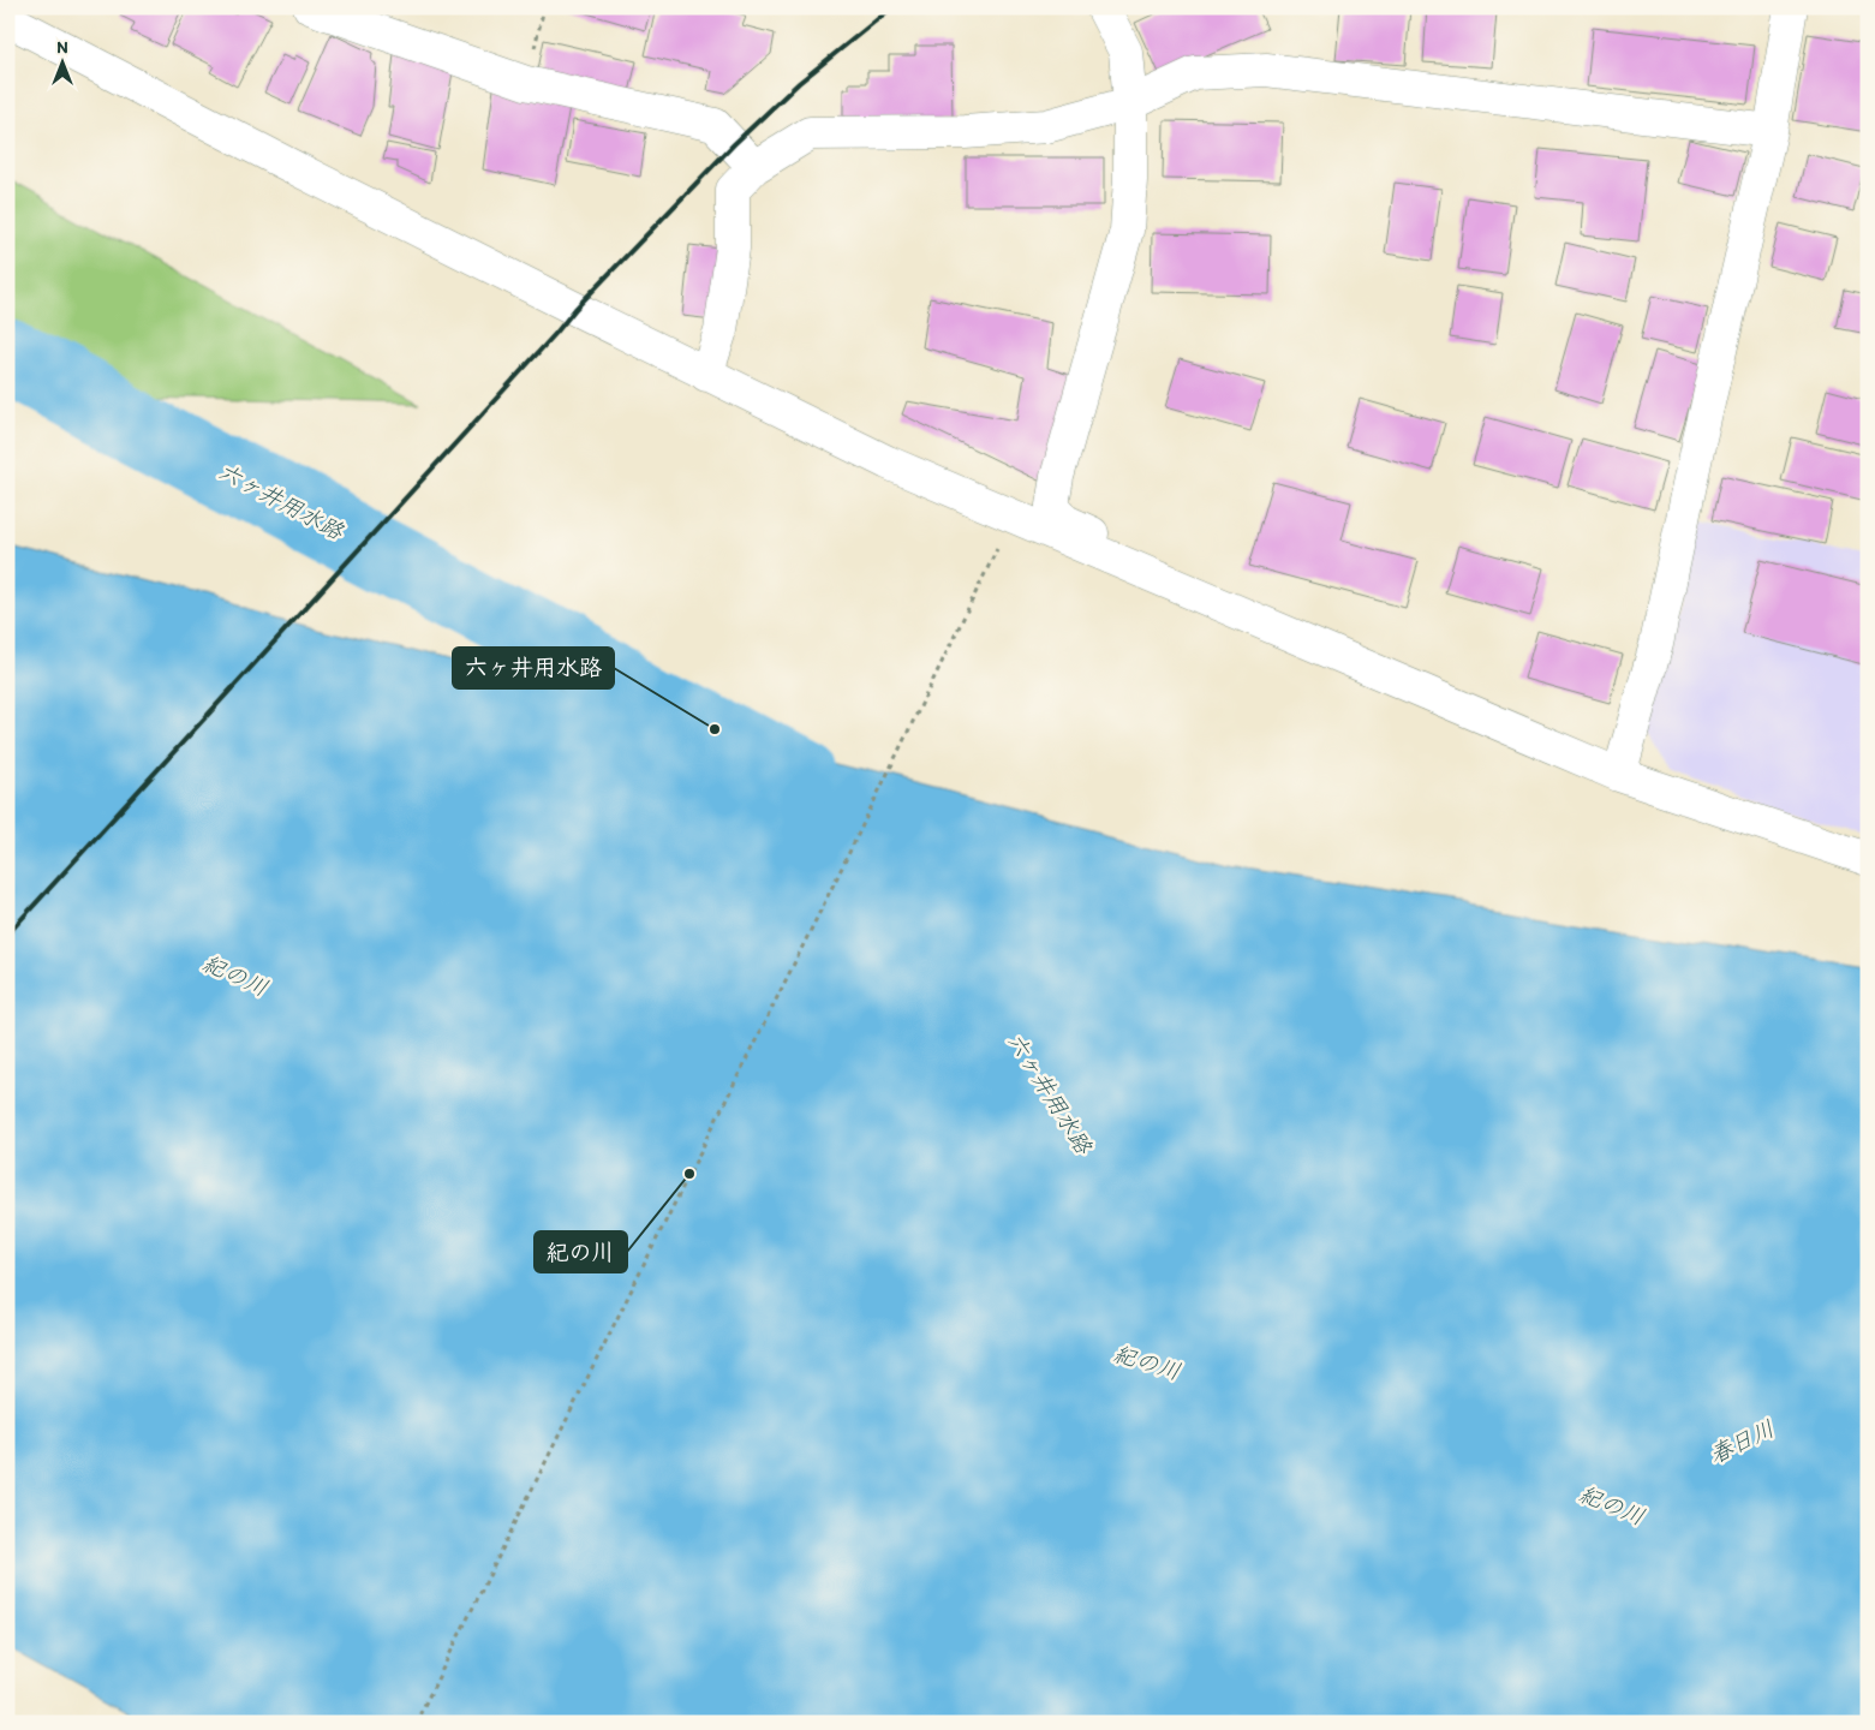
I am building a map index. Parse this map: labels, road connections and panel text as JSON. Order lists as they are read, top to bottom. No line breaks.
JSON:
{"water":["六ヶ井用水路","紀の川","春日川"],"places":["六ヶ井用水路","紀の川"],"north":"top"}
